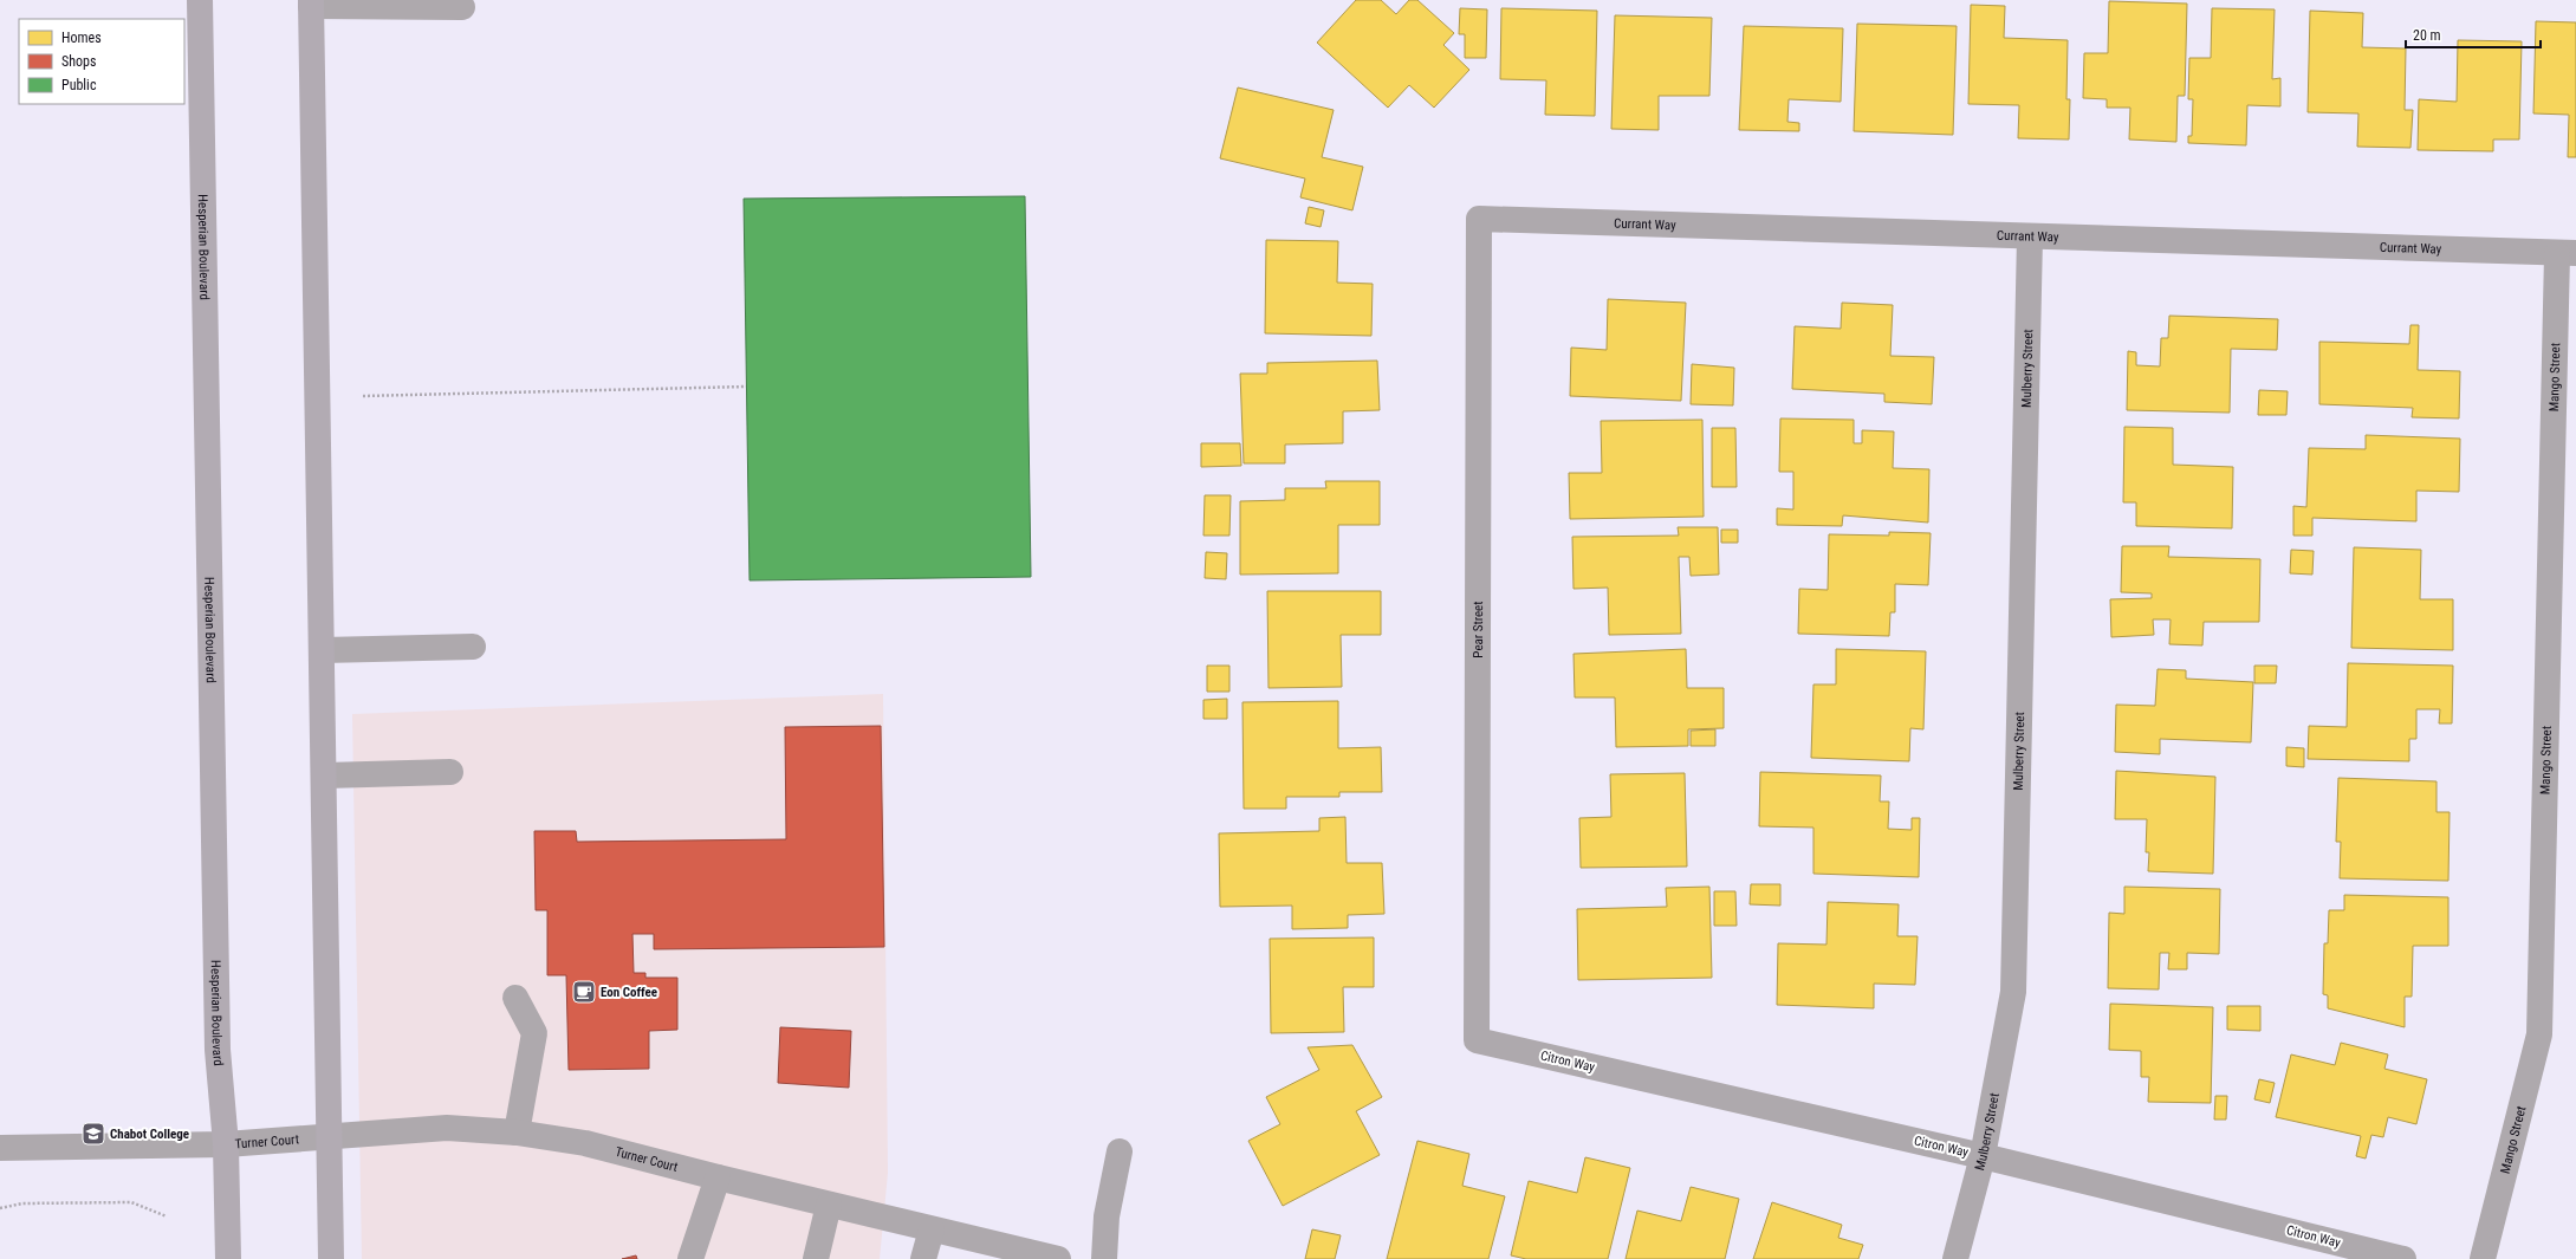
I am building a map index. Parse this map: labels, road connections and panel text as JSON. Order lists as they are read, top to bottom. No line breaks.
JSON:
{"streets":{"main road":["Hesperian Boulevard"],"street":["Currant Way","Mulberry Street","Mango Street","Pear Street","Citron Way","Turner Court"]},"crossings":[["Currant Way","Mulberry Street"],["Currant Way","Mango Street"],["Currant Way","Pear Street"],["Hesperian Boulevard","Turner Court"],["Mulberry Street","Citron Way"],["Pear Street","Citron Way"]],"places":{"cafe":["Eon Coffee"],"school or university":["Chabot College"]},"legend":["Homes","Shops","Public"],"scale_bar":"20 m"}
